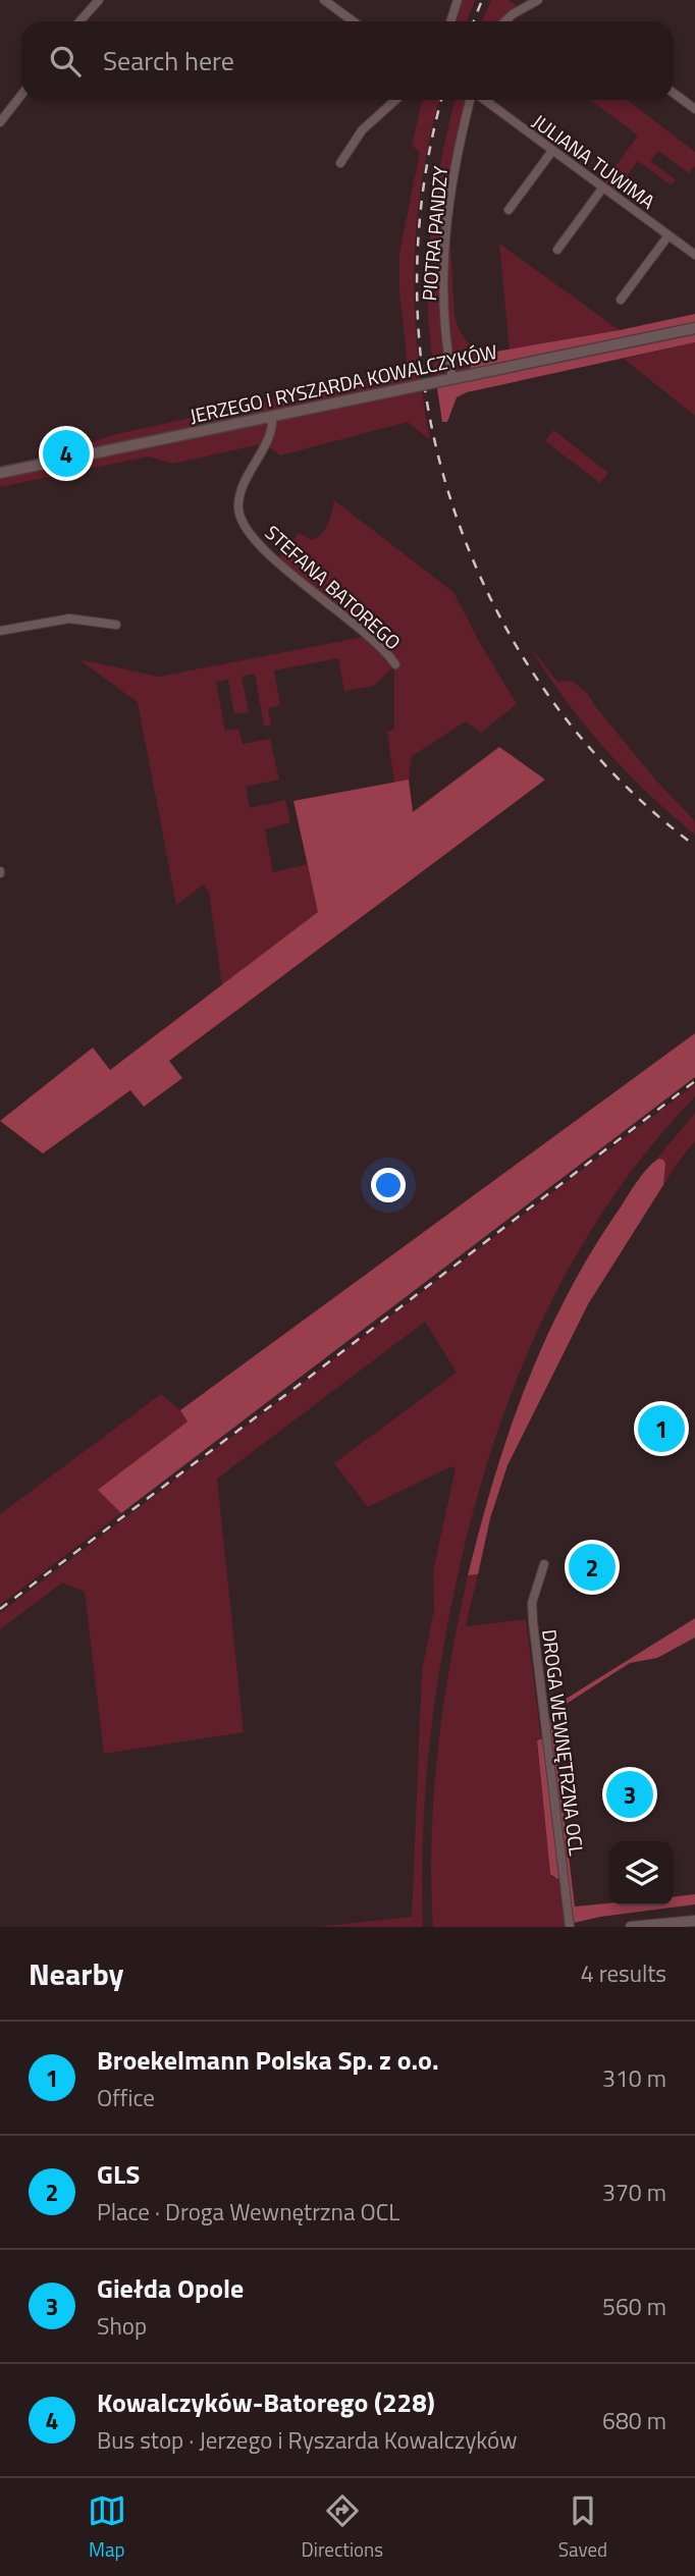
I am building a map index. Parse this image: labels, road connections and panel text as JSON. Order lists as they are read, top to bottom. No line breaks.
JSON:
{"streets":{"main road":["JERZEGO I RYSZARDA KOWALCZYKÓW"],"street":["JULIANA TUWIMA","PIOTRA PANDZY","STEFANA BATOREGO","DROGA WEWNĘTRZNA OCL"]},"crossings":[["PIOTRA PANDZY","JERZEGO I RYSZARDA KOWALCZYKÓW"],["JERZEGO I RYSZARDA KOWALCZYKÓW","STEFANA BATOREGO"]],"page":{"search":"Search here","pins":["4","1","2","3"],"heading":["Nearby","4 results"],"list":[{"mark":"1","name":"Broekelmann Polska Sp. z o.o.","note":"Office","value":"310 m"},{"mark":"2","name":"GLS","note":"Place · Droga Wewnętrzna OCL","value":"370 m"},{"mark":"3","name":"Giełda Opole","note":"Shop","value":"560 m"},{"mark":"4","name":"Kowalczyków-Batorego (228)","note":"Bus stop · Jerzego i Ryszarda Kowalczyków","value":"680 m"}],"nav":["Map","Directions","Saved"]}}
